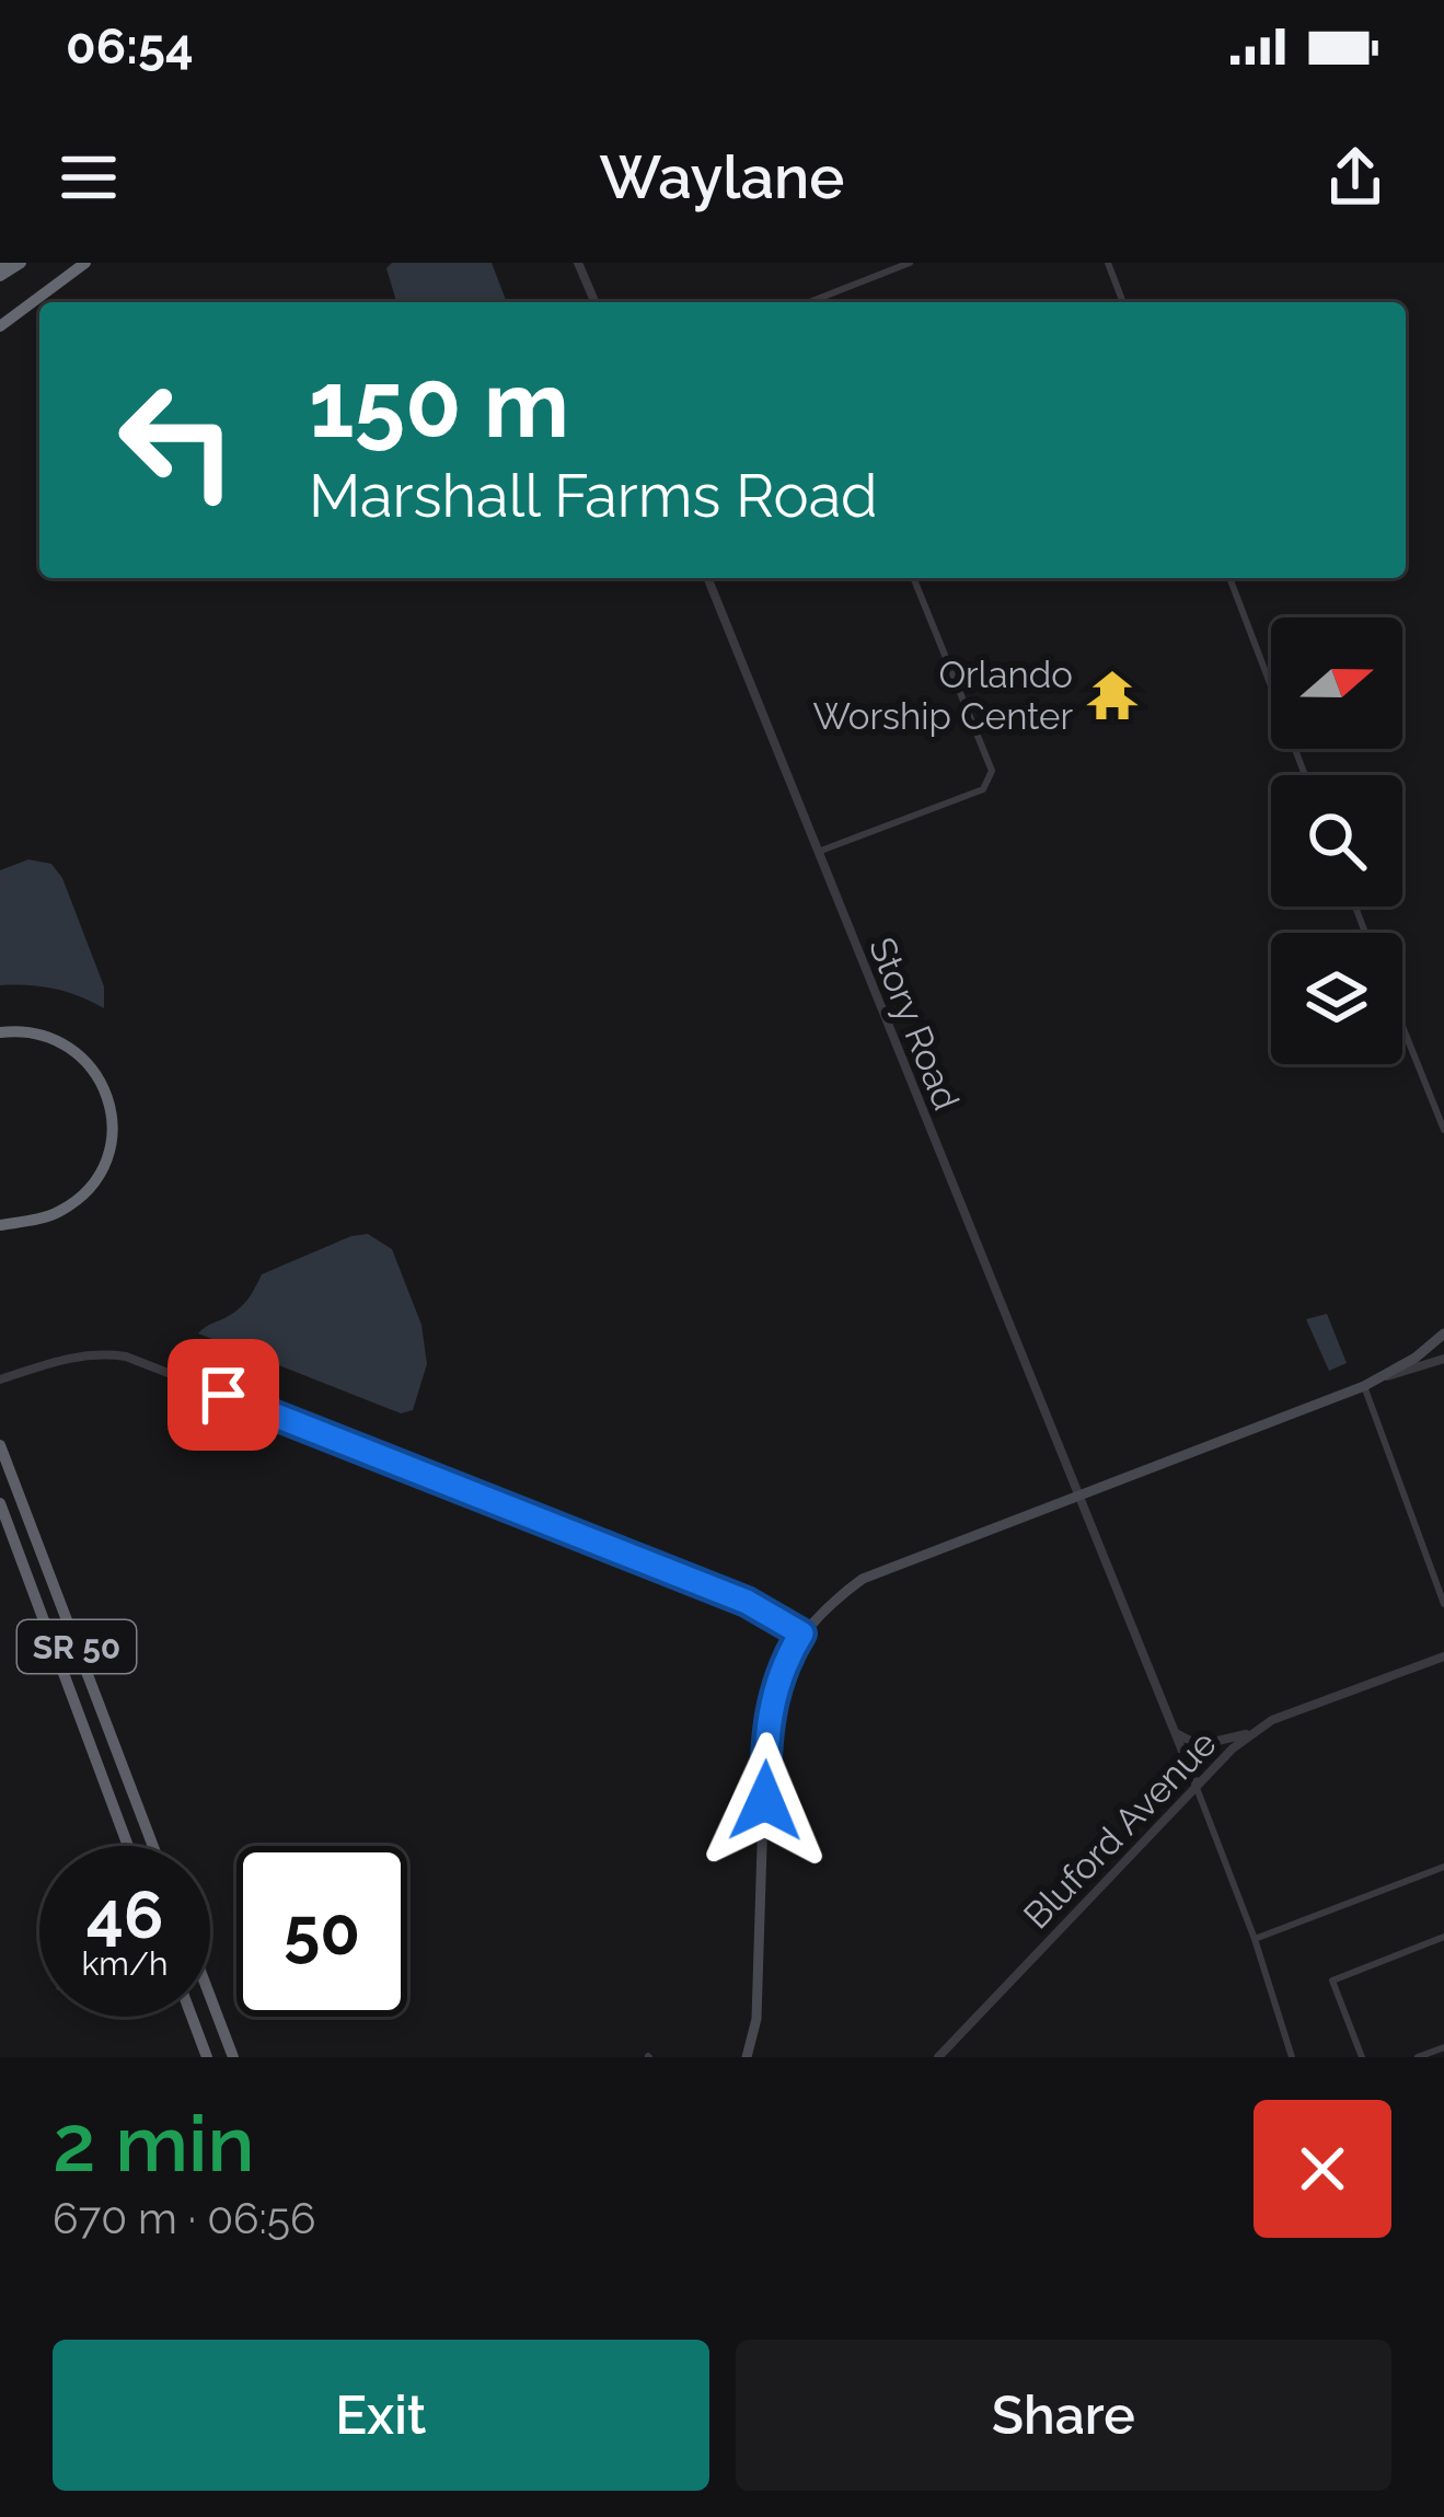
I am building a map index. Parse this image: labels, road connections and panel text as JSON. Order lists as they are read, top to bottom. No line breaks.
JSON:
{"streets":{"highway":["SR 50"],"street":["Story Road","Bluford Avenue"]},"crossings":[["Story Road","Bluford Avenue"]],"places":{"temple":["Orlando Worship Center"]},"north":"right","page":{"status":"06:54","header":"Waylane","turn":["150 m","Marshall Farms Road"],"speed":"46 km/h","limit":"50","heading":["2 min","670 m · 06:56"],"buttons":["Exit","Share"]}}
